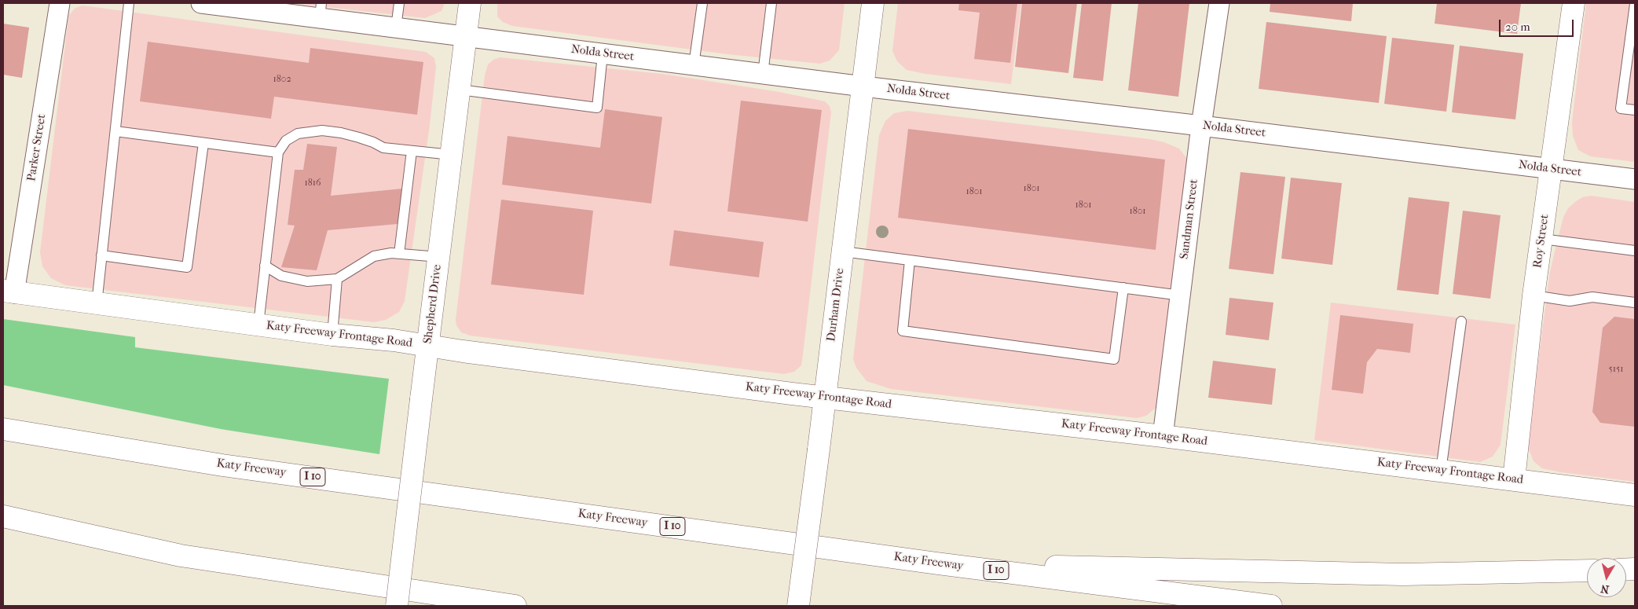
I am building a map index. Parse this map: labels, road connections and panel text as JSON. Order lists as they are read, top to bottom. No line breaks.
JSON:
{"streets":{"main road":["Roy Street","Shepherd Drive","Durham Drive","Katy Freeway Frontage Road","Katy Freeway","I 10"],"street":["Nolda Street","Parker Street","Sandman Street"]},"crossings":[["Nolda Street","Sandman Street"],["Nolda Street","Roy Street"],["Nolda Street","Shepherd Drive"],["Nolda Street","Durham Drive"],["Parker Street","Katy Freeway Frontage Road"],["Sandman Street","Katy Freeway Frontage Road"],["Roy Street","Katy Freeway Frontage Road"],["Shepherd Drive","Katy Freeway Frontage Road"],["Durham Drive","Katy Freeway Frontage Road"]],"house_numbers":["1802","1816","1801","1801","1801","1801","5151"],"scale_bar":"20 m","north":"bottom"}
